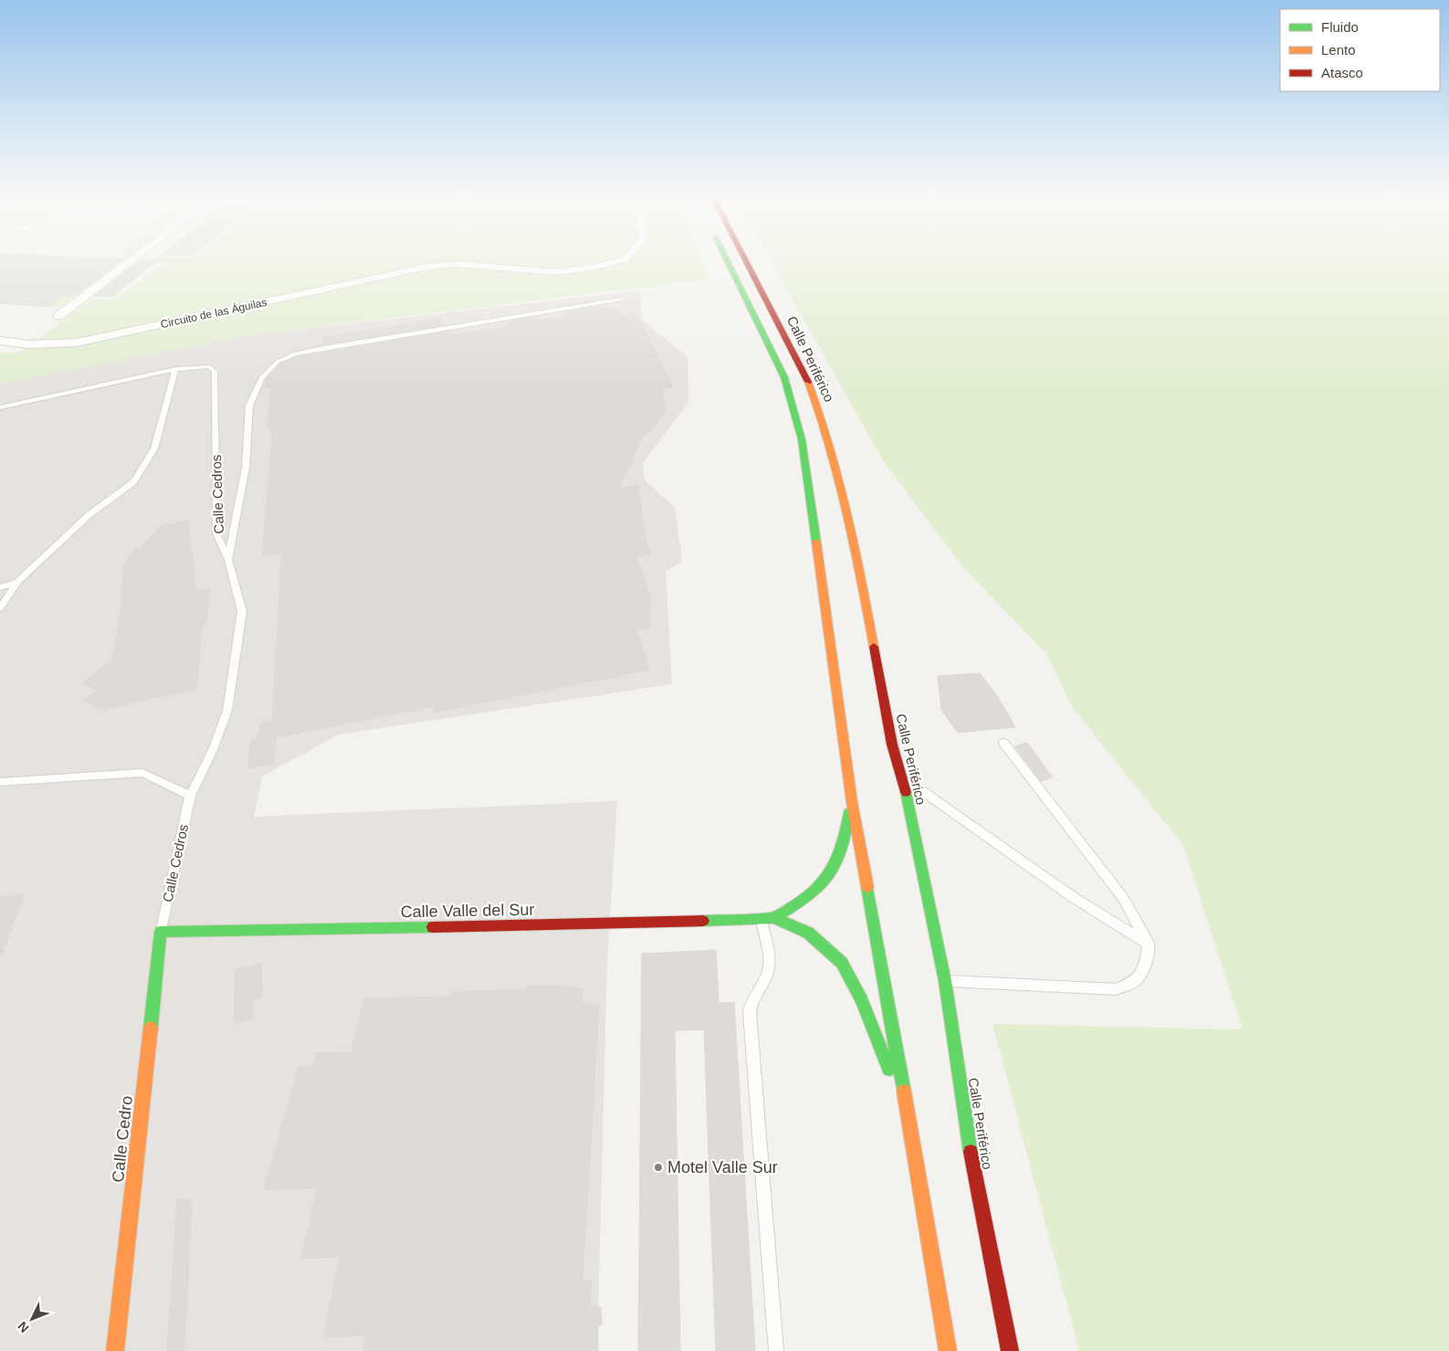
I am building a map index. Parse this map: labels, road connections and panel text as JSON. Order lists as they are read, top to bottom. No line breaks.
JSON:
{"streets":{"main road":["Calle Periférico","Calle Valle del Sur","Calle Cedro"],"street":["Circuito de las Águilas"],"lane":["Calle Cedros"]},"crossings":[["Calle Cedros","Calle Valle del Sur"],["Calle Cedros","Calle Cedro"],["Calle Valle del Sur","Calle Cedro"]],"places":["Motel Valle Sur"],"legend":["Fluido","Lento","Atasco"],"north":"bottom left"}
